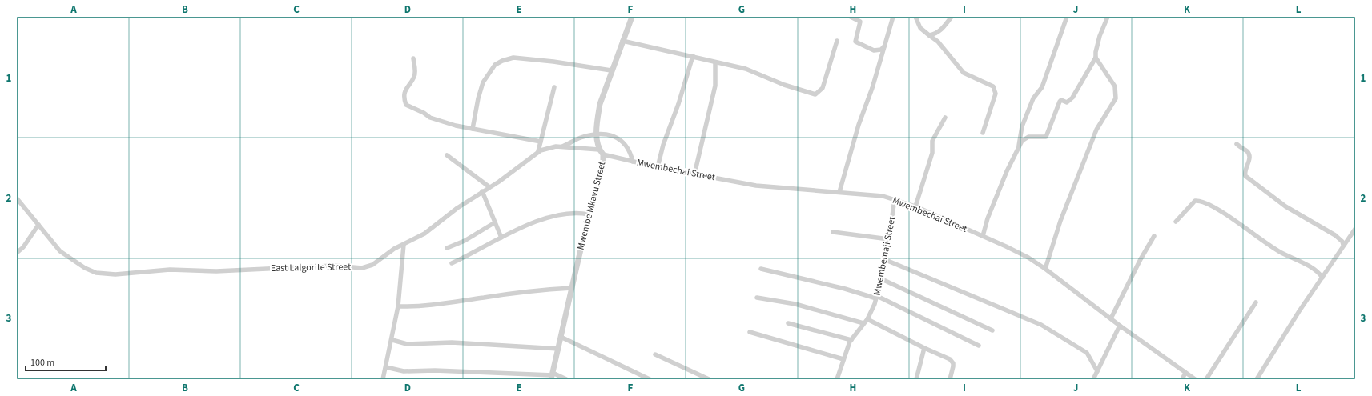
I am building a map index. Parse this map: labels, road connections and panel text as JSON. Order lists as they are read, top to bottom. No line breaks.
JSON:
{"streets":{"street":["Mwembechai Street","Mwembe Mkavu Street","Mwembemaji Street","East Lalgorite Street"]},"crossings":[["Mwembechai Street","Mwembe Mkavu Street"],["Mwembechai Street","Mwembemaji Street"],["Mwembechai Street","East Lalgorite Street"],["Mwembe Mkavu Street","East Lalgorite Street"]],"scale_bar":"100 m","grid":{"columns":["A","B","C","D","E","F","G","H","I","J","K","L"],"rows":["1","2","3"]}}
